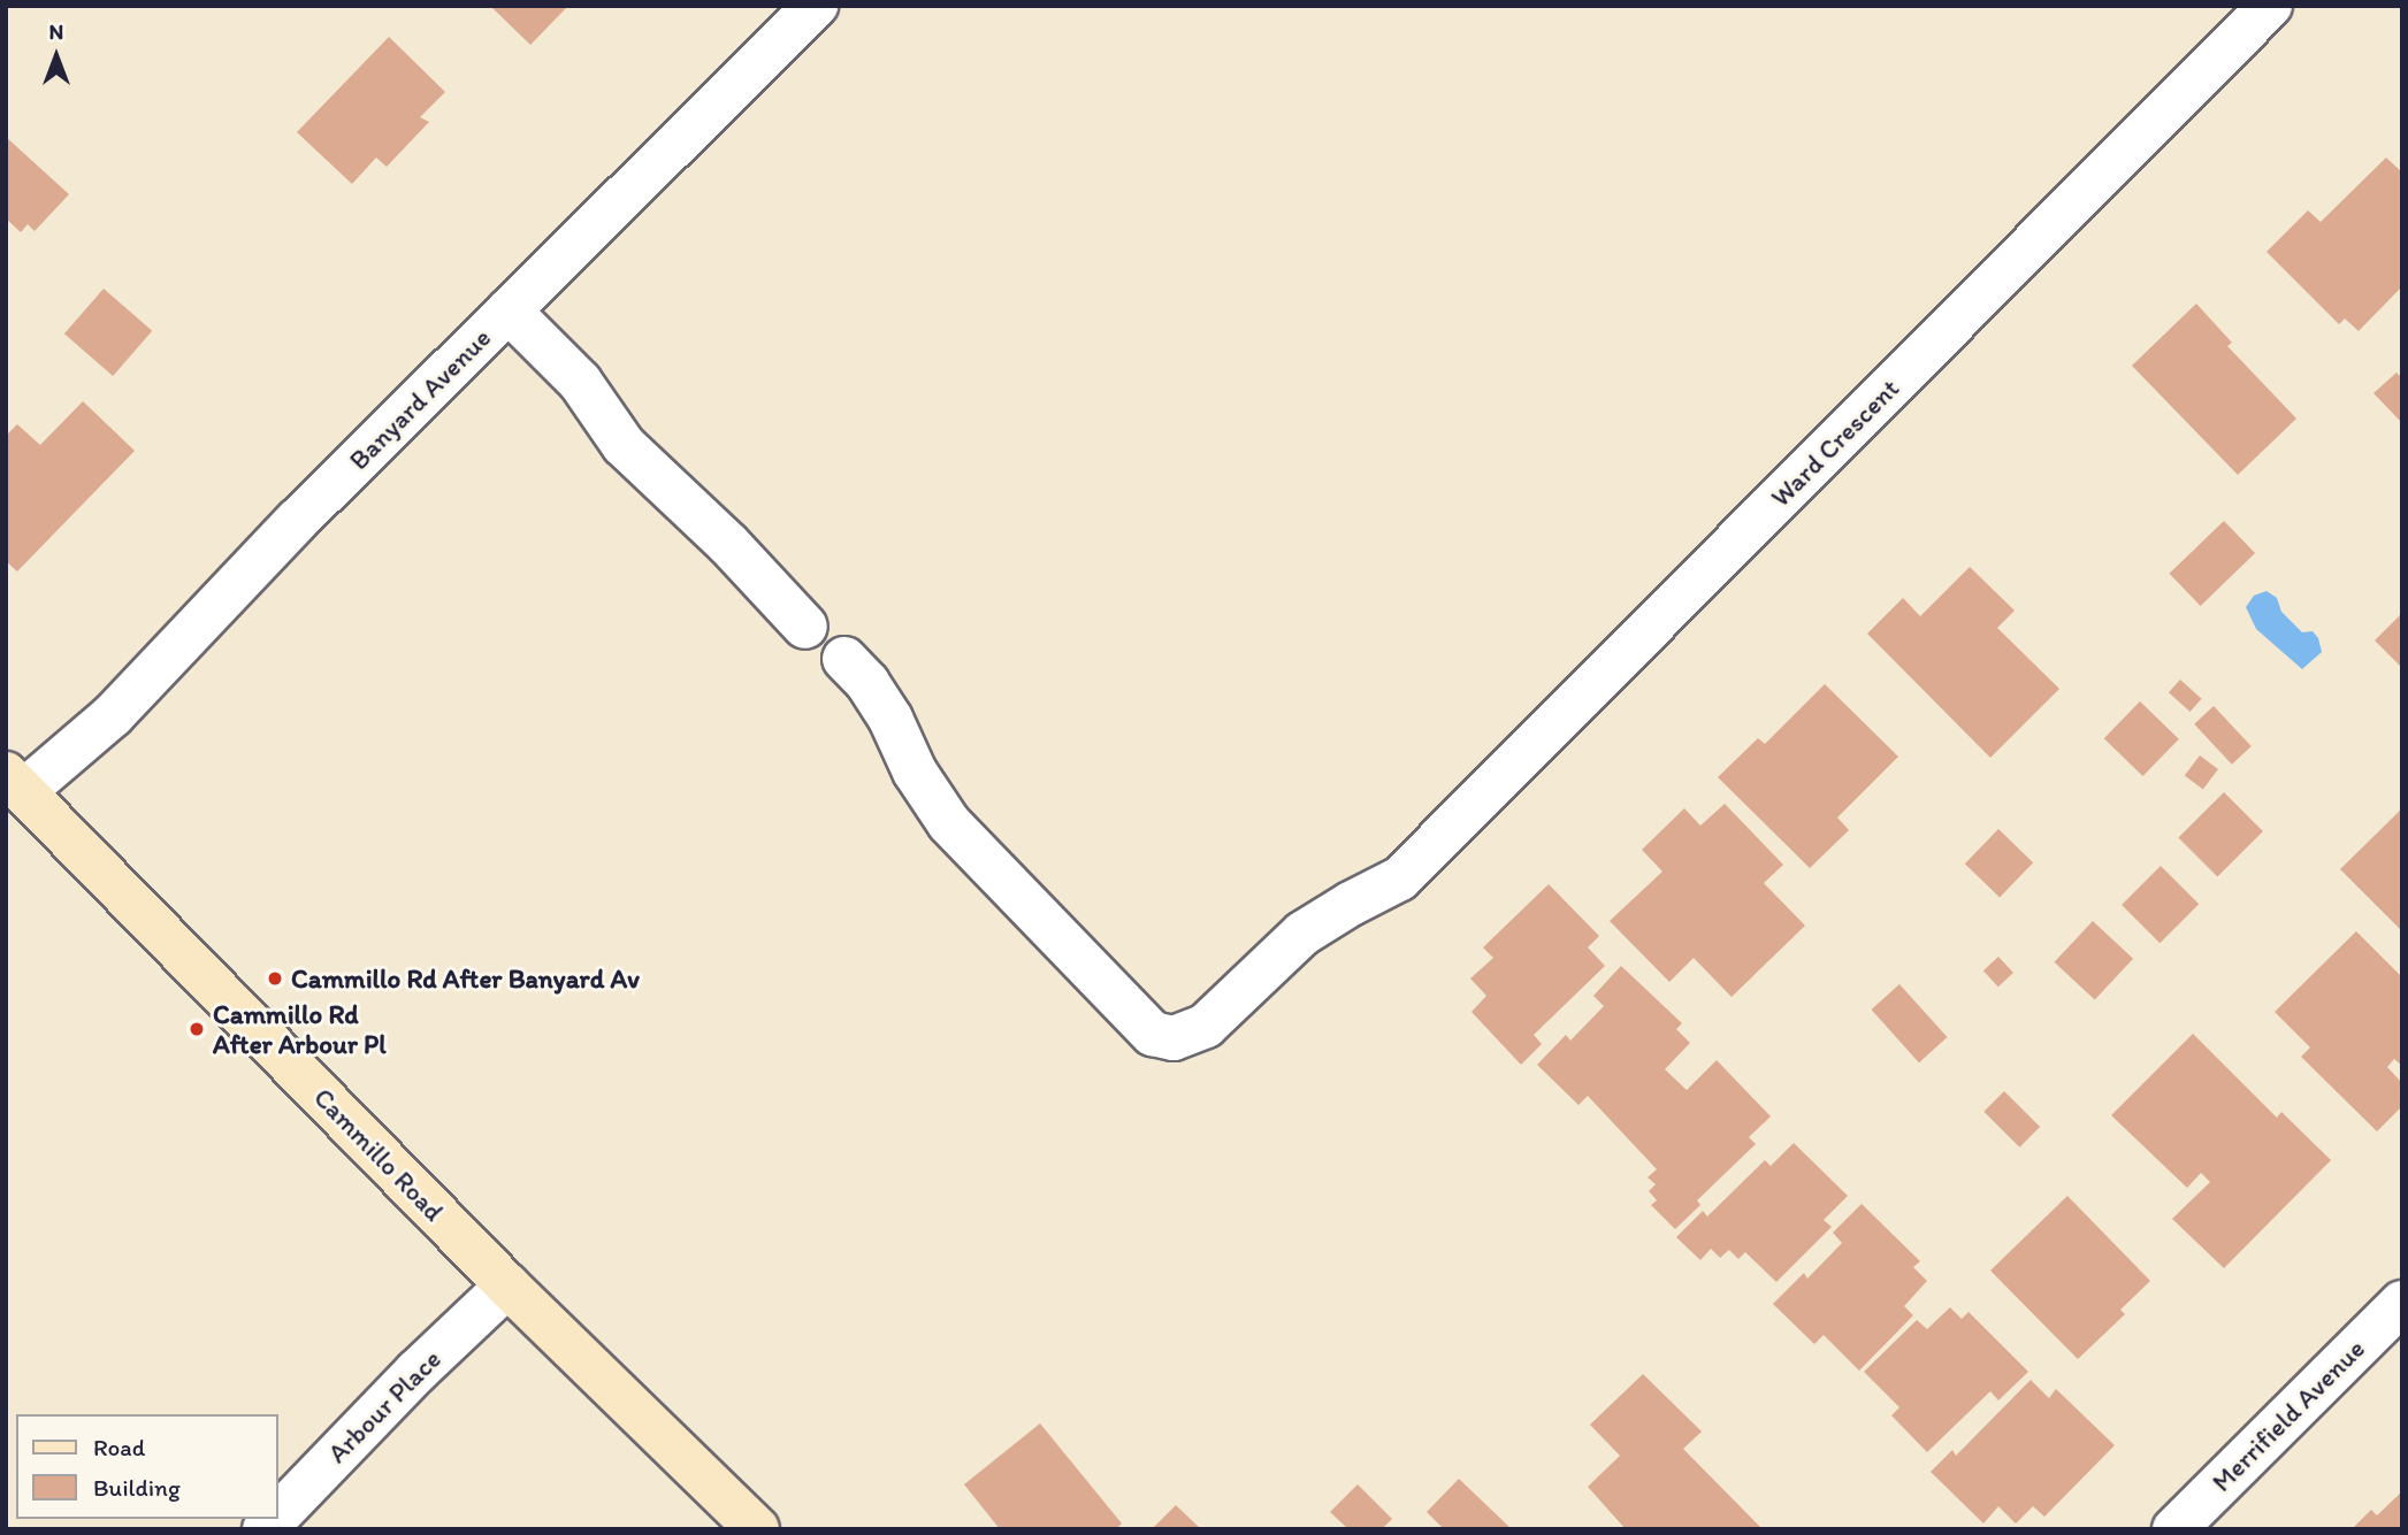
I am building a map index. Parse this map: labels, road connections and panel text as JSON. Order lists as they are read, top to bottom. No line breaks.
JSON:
{"streets":{"main road":["Cammillo Road"],"street":["Banyard Avenue","Ward Crescent","Arbour Place","Merrifield Avenue"]},"crossings":[["Banyard Avenue","Cammillo Road"],["Cammillo Road","Arbour Place"]],"places":["Cammillo Rd After Banyard Av","Cammillo Rd After Arbour Pl"],"legend":["Road","Building"],"north":"top"}
